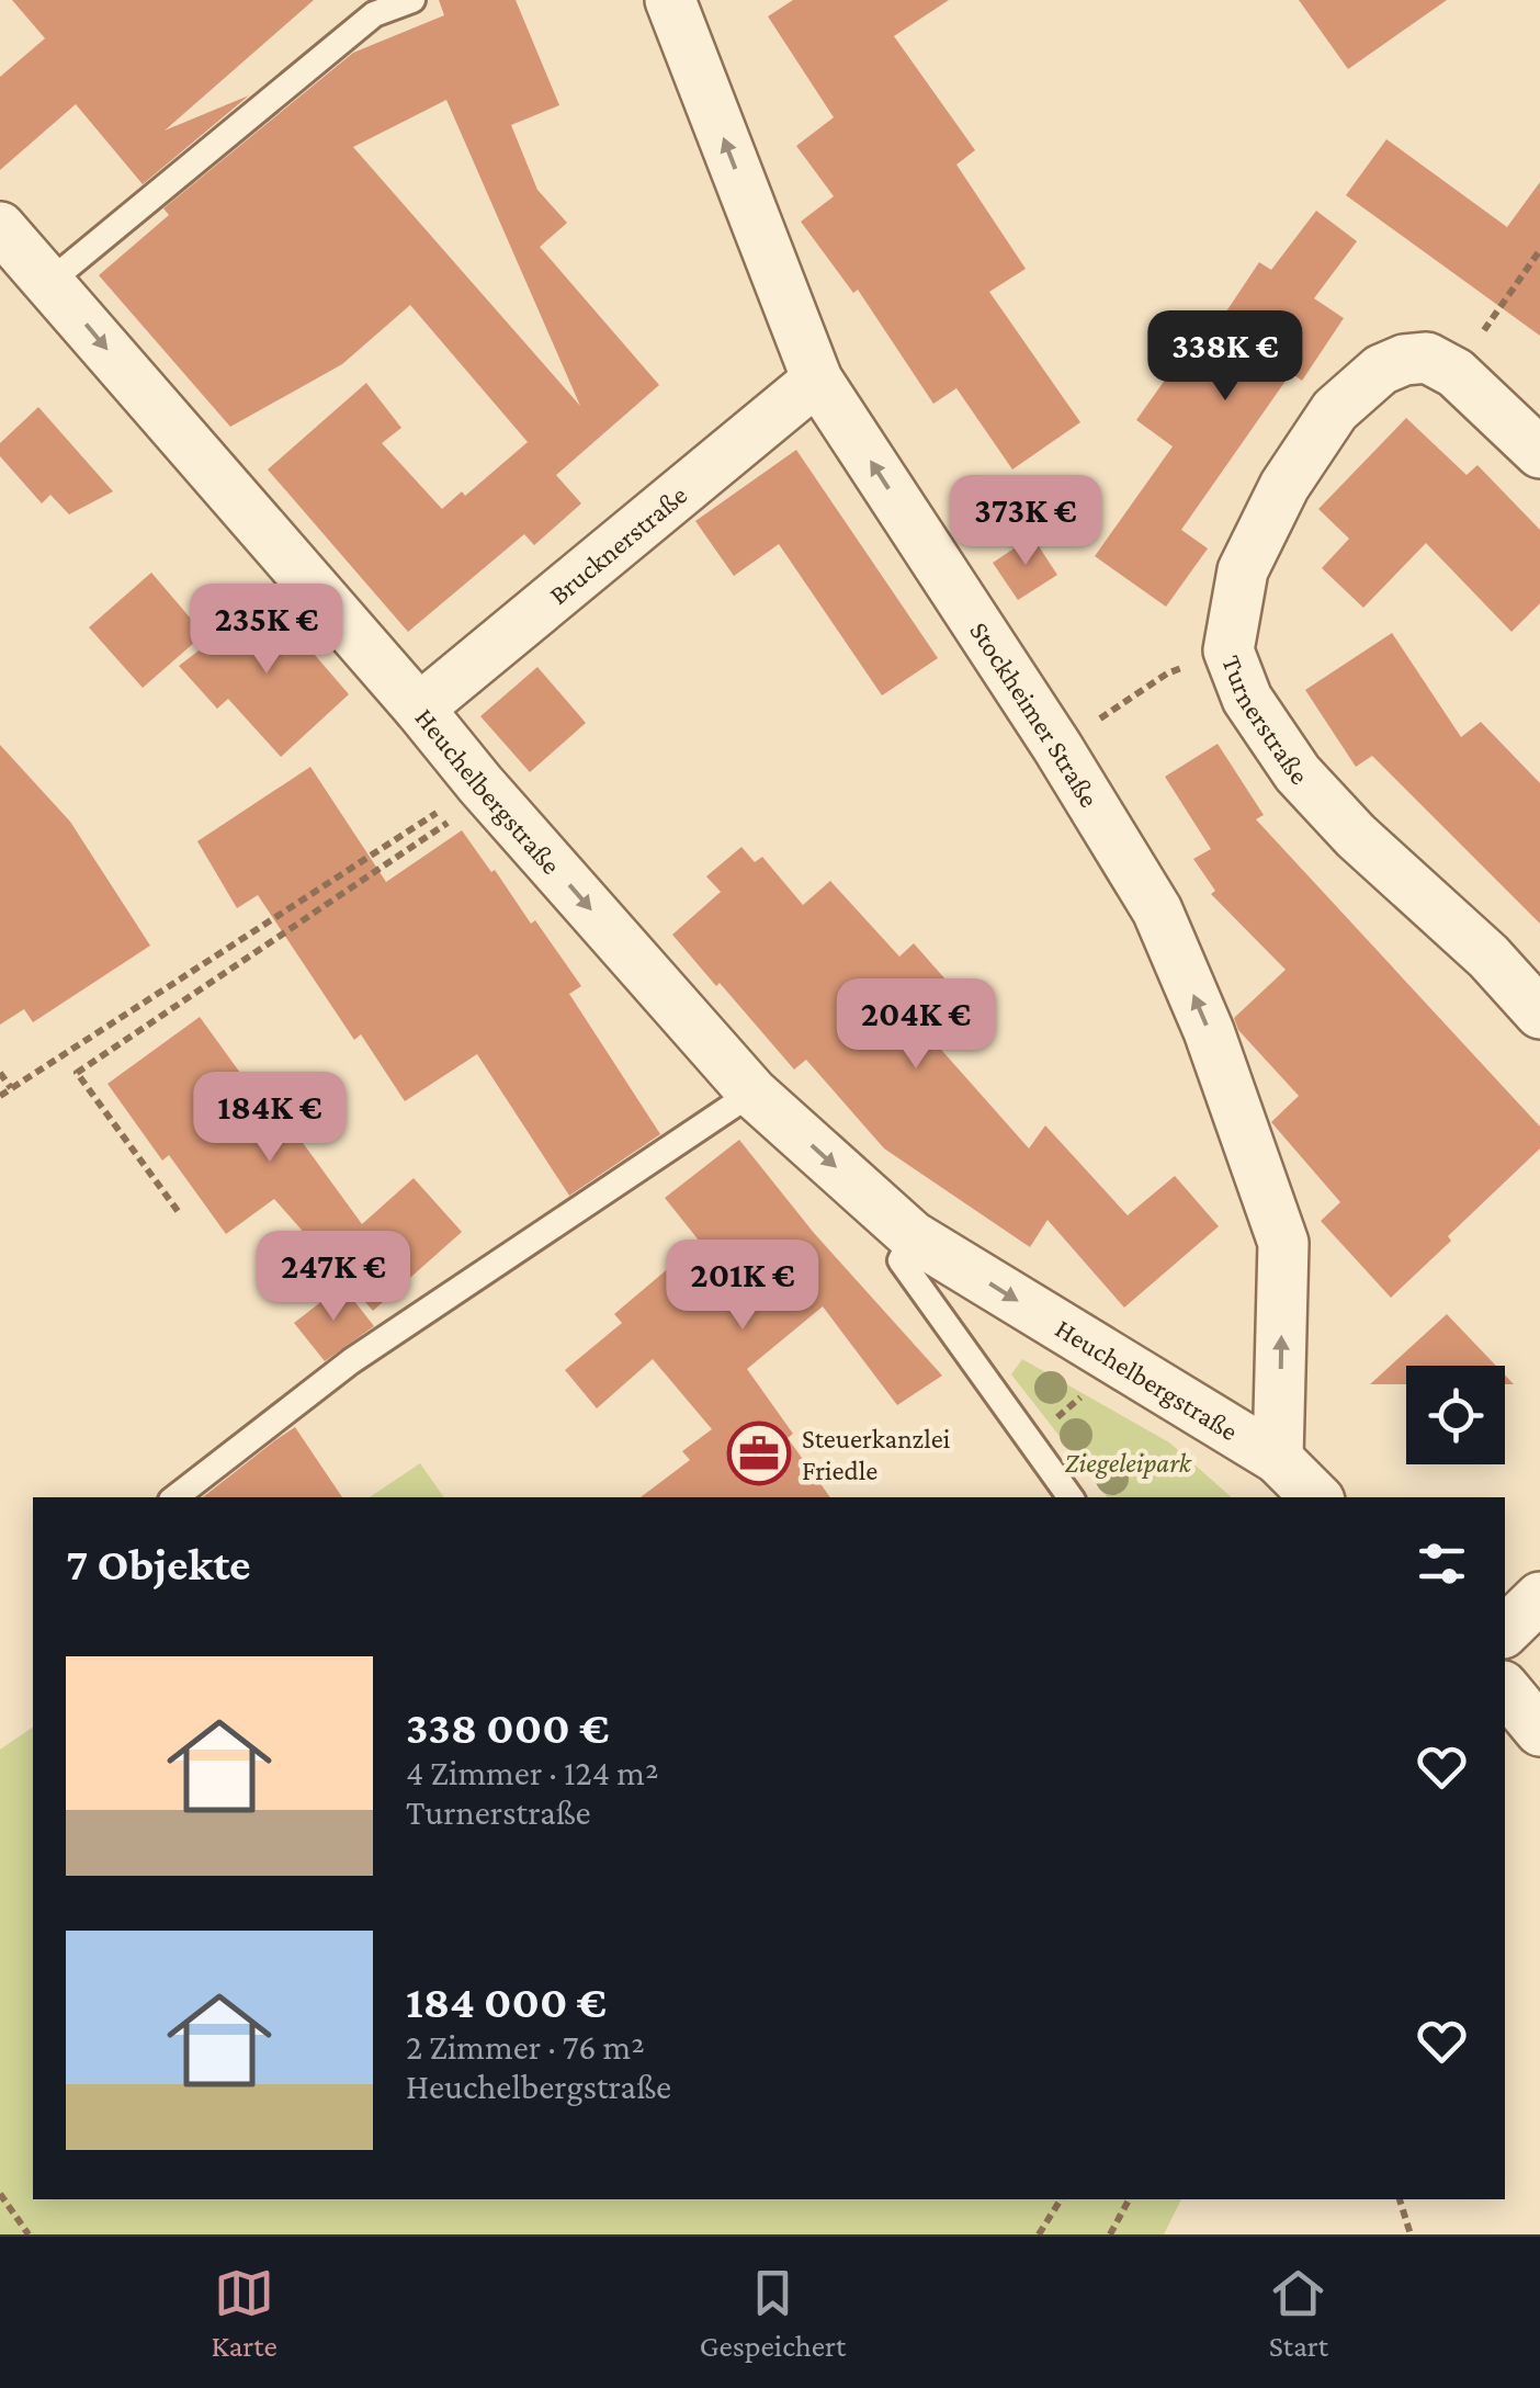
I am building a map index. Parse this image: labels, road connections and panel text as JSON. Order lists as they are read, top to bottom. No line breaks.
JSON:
{"streets":{"street":["Brucknerstraße","Stockheimer Straße","Turnerstraße","Heuchelbergstraße"]},"crossings":[["Brucknerstraße","Stockheimer Straße"],["Brucknerstraße","Heuchelbergstraße"],["Stockheimer Straße","Heuchelbergstraße"]],"one_way":["Stockheimer Straße","Heuchelbergstraße"],"parks":["Ziegeleipark"],"places":{"office":["Steuerkanzlei Friedle"]},"page":{"price":["338K €","373K €","235K €","204K €","184K €","247K €","201K €"],"heading":"7 Objekte","list":[{"name":"338 000 €","note":"4 Zimmer · 124 m² · Turnerstraße"},{"name":"184 000 €","note":"2 Zimmer · 76 m² · Heuchelbergstraße"}],"tabs":["Karte","Gespeichert","Start"]}}
